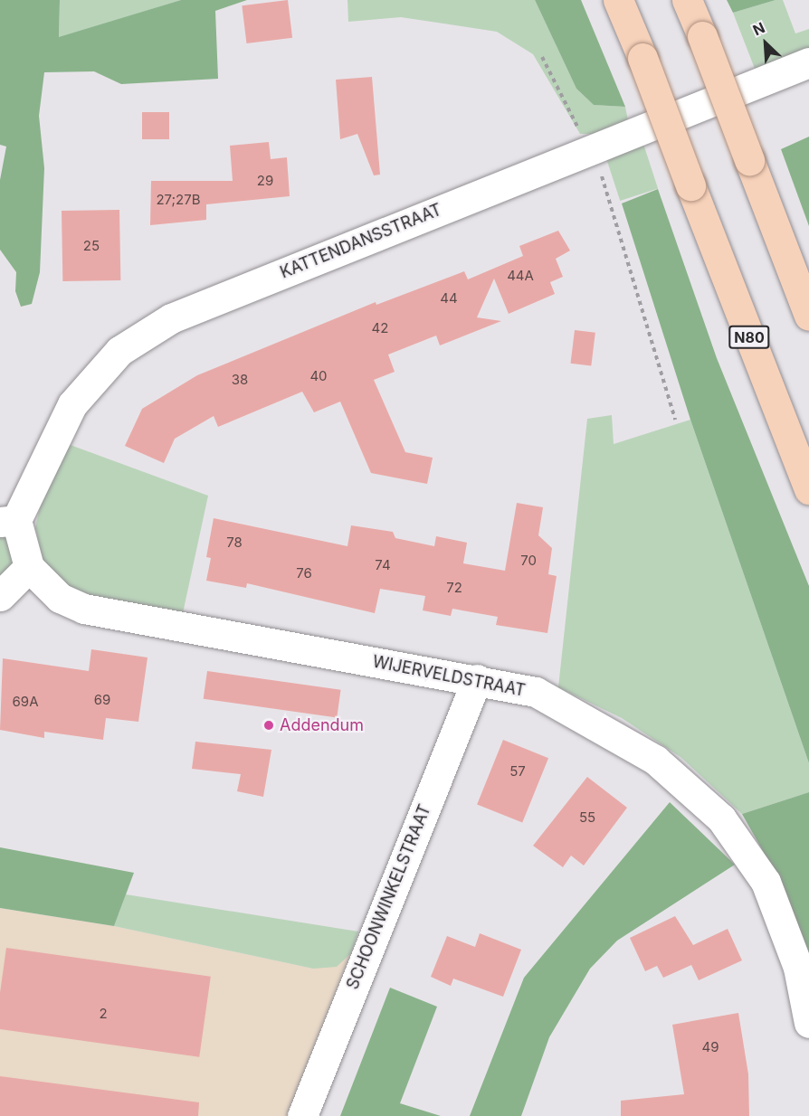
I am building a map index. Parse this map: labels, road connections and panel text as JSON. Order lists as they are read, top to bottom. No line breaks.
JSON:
{"streets":{"highway":["N80"],"street":["KATTENDANSSTRAAT","WIJERVELDSTRAAT","SCHOONWINKELSTRAAT"]},"crossings":[["KATTENDANSSTRAAT","WIJERVELDSTRAAT"],["WIJERVELDSTRAAT","SCHOONWINKELSTRAAT"]],"places":["Addendum"],"house_numbers":["29","27;27B","25","44A","44","42","40","38","78","70","74","76","72","69","69A","57","55","2","49"],"north":"top left"}
